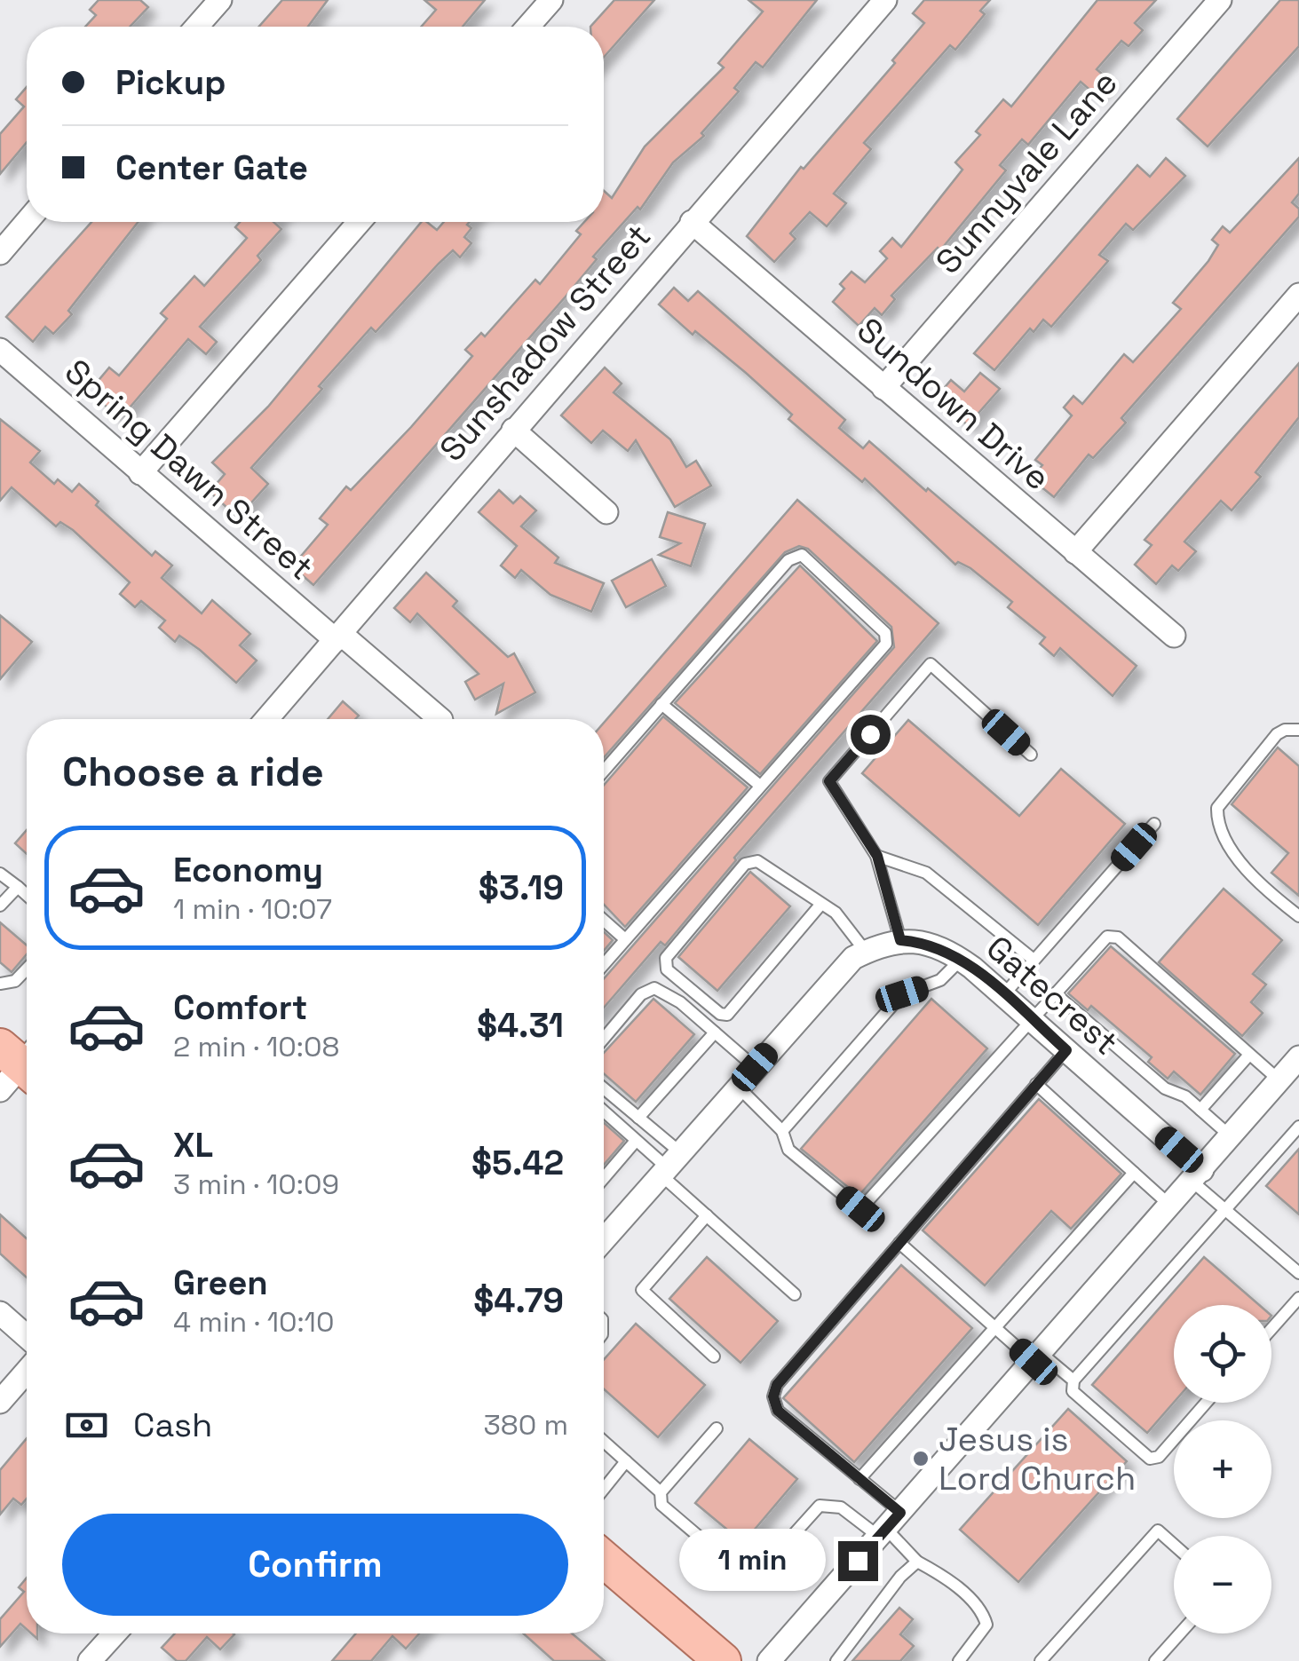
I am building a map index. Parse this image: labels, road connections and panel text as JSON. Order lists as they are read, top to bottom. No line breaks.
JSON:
{"streets":{"street":["Sunnyvale Lane","Sunshadow Street","Sundown Drive","Spring Dawn Street","Gatecrest"]},"crossings":[["Sunnyvale Lane","Sundown Drive"],["Sunshadow Street","Sundown Drive"],["Sunshadow Street","Spring Dawn Street"]],"places":["Jesus is Lord Church"],"page":{"banner":["Pickup","Center Gate"],"heading":"Choose a ride","list":[{"name":"Economy","note":"1 min · 10:07","value":"$3.19"},{"name":"Comfort","note":"2 min · 10:08","value":"$4.31"},{"name":"XL","note":"3 min · 10:09","value":"$5.42"},{"name":"Green","note":"4 min · 10:10","value":"$4.79"}],"map_buttons":["+","−"],"pay":["Cash","380 m"],"buttons":"Confirm","bubble":"1 min"}}
